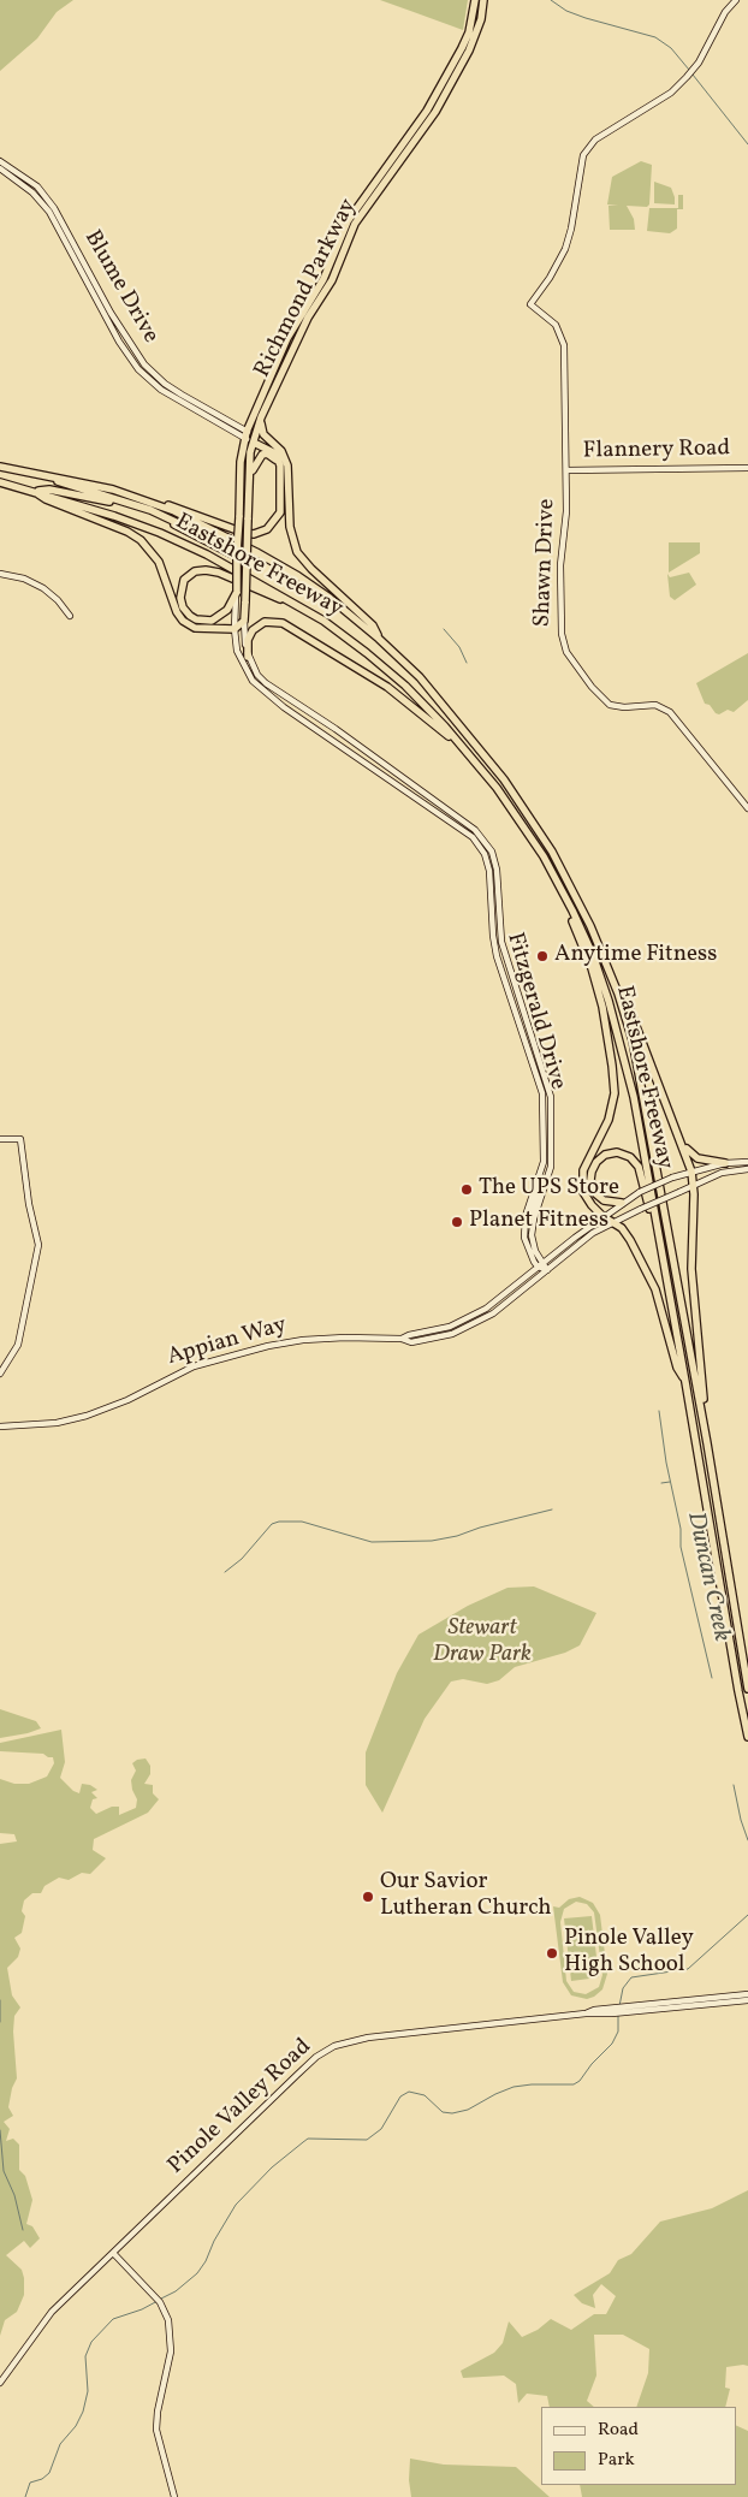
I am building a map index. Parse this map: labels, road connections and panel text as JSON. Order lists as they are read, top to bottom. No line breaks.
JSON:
{"streets":{"highway":["Richmond Parkway","Eastshore Freeway"],"main road":["Blume Drive","Flannery Road","Shawn Drive","Fitzgerald Drive","Appian Way","Pinole Valley Road"]},"crossings":[["Blume Drive","Richmond Parkway"],["Richmond Parkway","Fitzgerald Drive"],["Flannery Road","Shawn Drive"],["Fitzgerald Drive","Appian Way"]],"water":["Duncan Creek"],"parks":["Stewart Draw Park"],"places":["Anytime Fitness","The UPS Store","Planet Fitness","Our Savior Lutheran Church","Pinole Valley High School"],"legend":["Road","Park"]}
